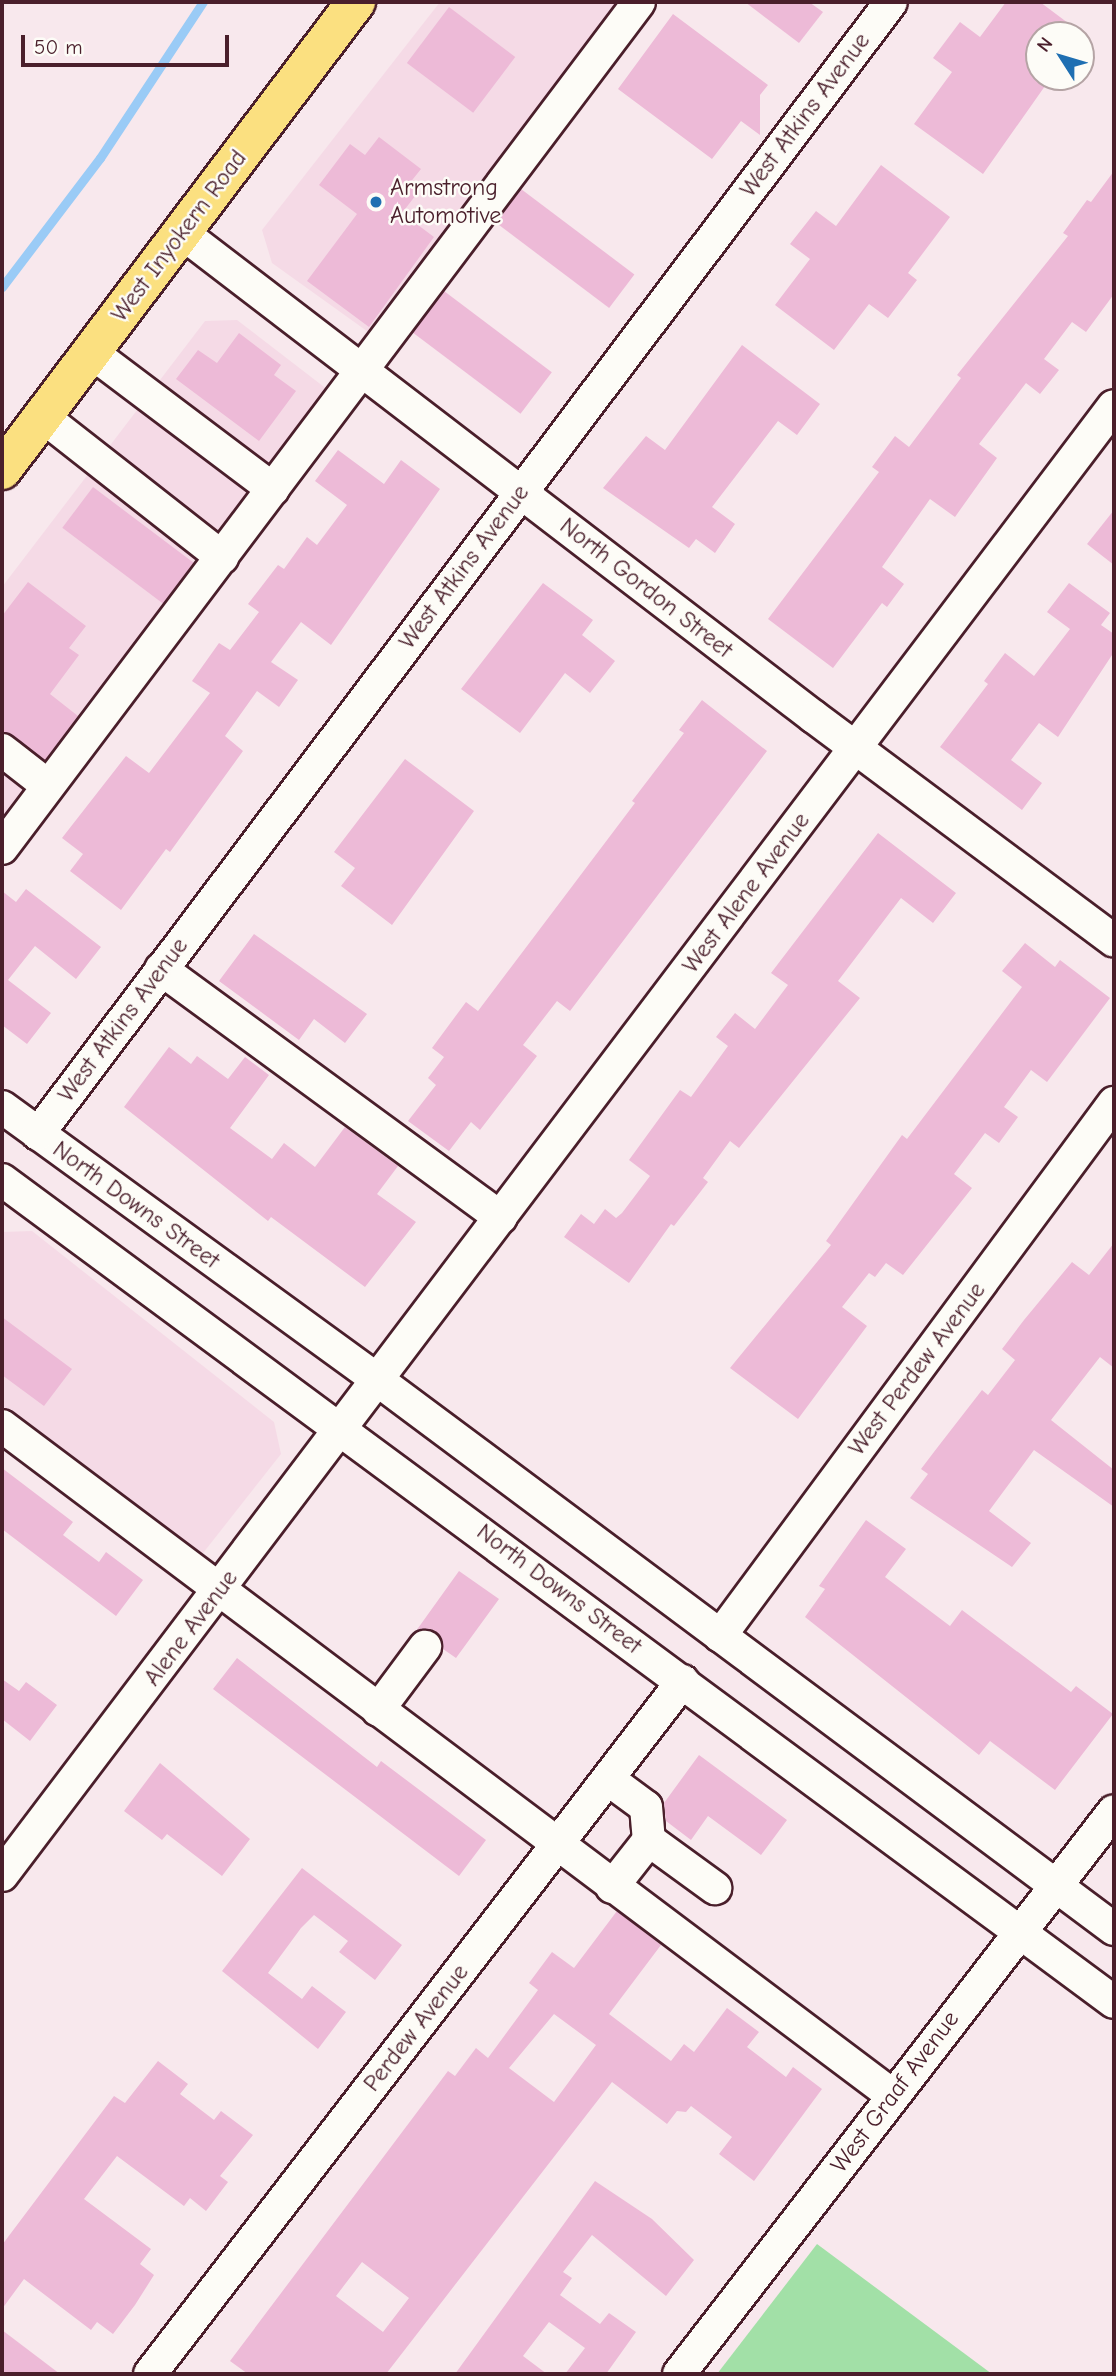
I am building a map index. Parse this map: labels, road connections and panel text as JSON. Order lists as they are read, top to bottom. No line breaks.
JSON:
{"streets":{"main road":["West Inyokern Road"],"street":["West Atkins Avenue","North Gordon Street","West Alene Avenue","North Downs Street","West Perdew Avenue","Alene Avenue","Perdew Avenue","West Graaf Avenue"]},"crossings":[["West Atkins Avenue","North Gordon Street"],["West Atkins Avenue","North Downs Street"],["West Inyokern Road","North Gordon Street"],["North Gordon Street","West Alene Avenue"],["West Alene Avenue","North Downs Street"],["West Alene Avenue","Alene Avenue"],["North Downs Street","West Perdew Avenue"],["North Downs Street","Alene Avenue"],["North Downs Street","Perdew Avenue"],["North Downs Street","West Graaf Avenue"]],"places":["Armstrong Automotive"],"scale_bar":"50 m","north":"top left"}
